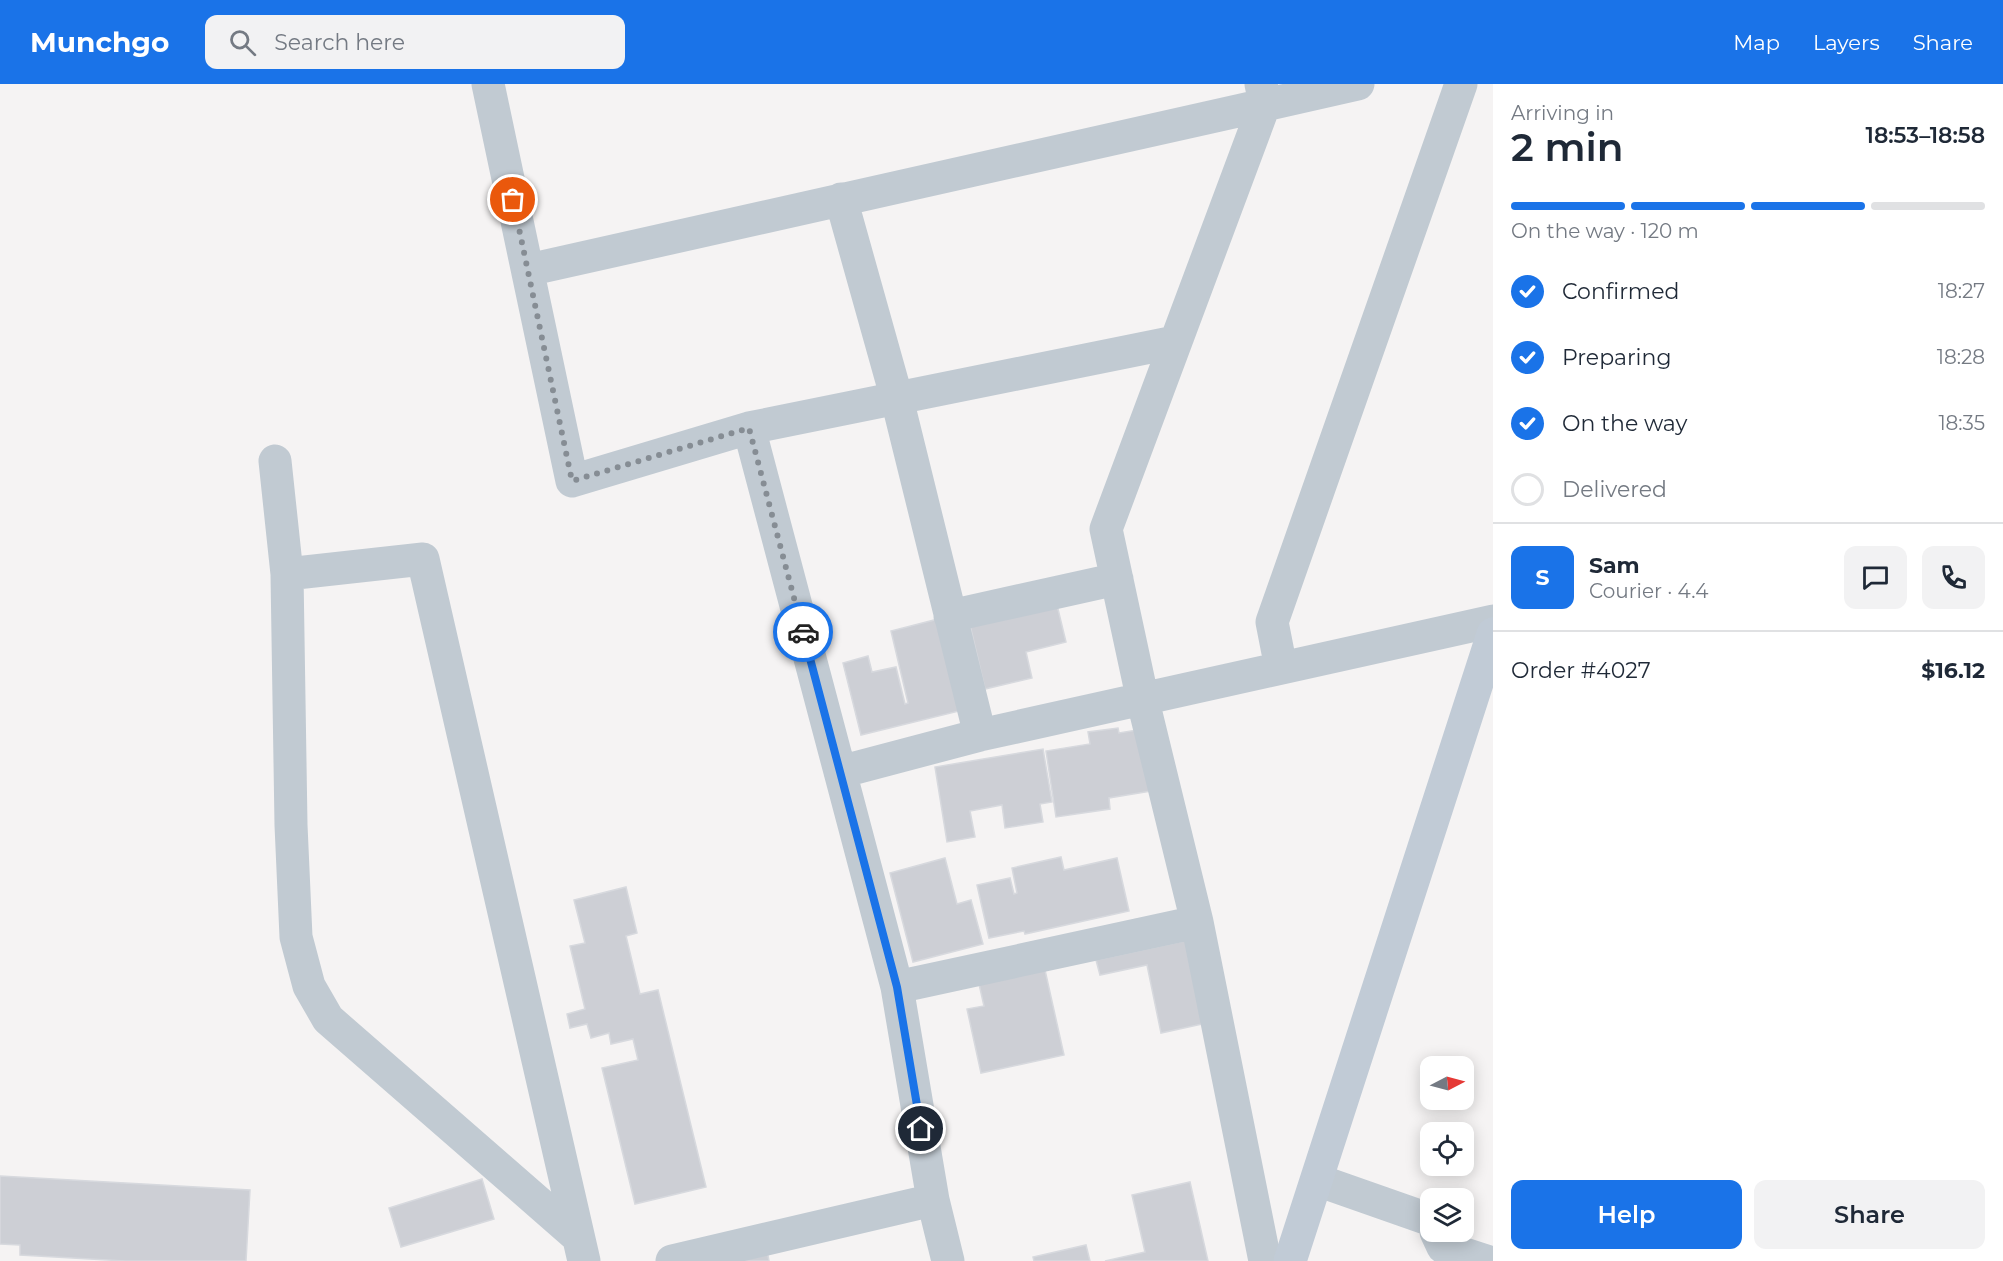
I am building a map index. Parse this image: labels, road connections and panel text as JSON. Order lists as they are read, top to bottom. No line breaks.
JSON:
{"north":"right","page":{"header":"Munchgo","search":"Search here","nav":["Map","Layers","Share"],"heading":["2 min","Arriving in","18:53–18:58"],"panel":["Sam","Courier · 4.4","Order #4027","$16.12"],"bar":"On the way · 120 m","list":[["Confirmed","18:27"],["Preparing","18:28"],["On the way","18:35"],"Delivered"],"round":"S","buttons":["Help","Share"]}}
